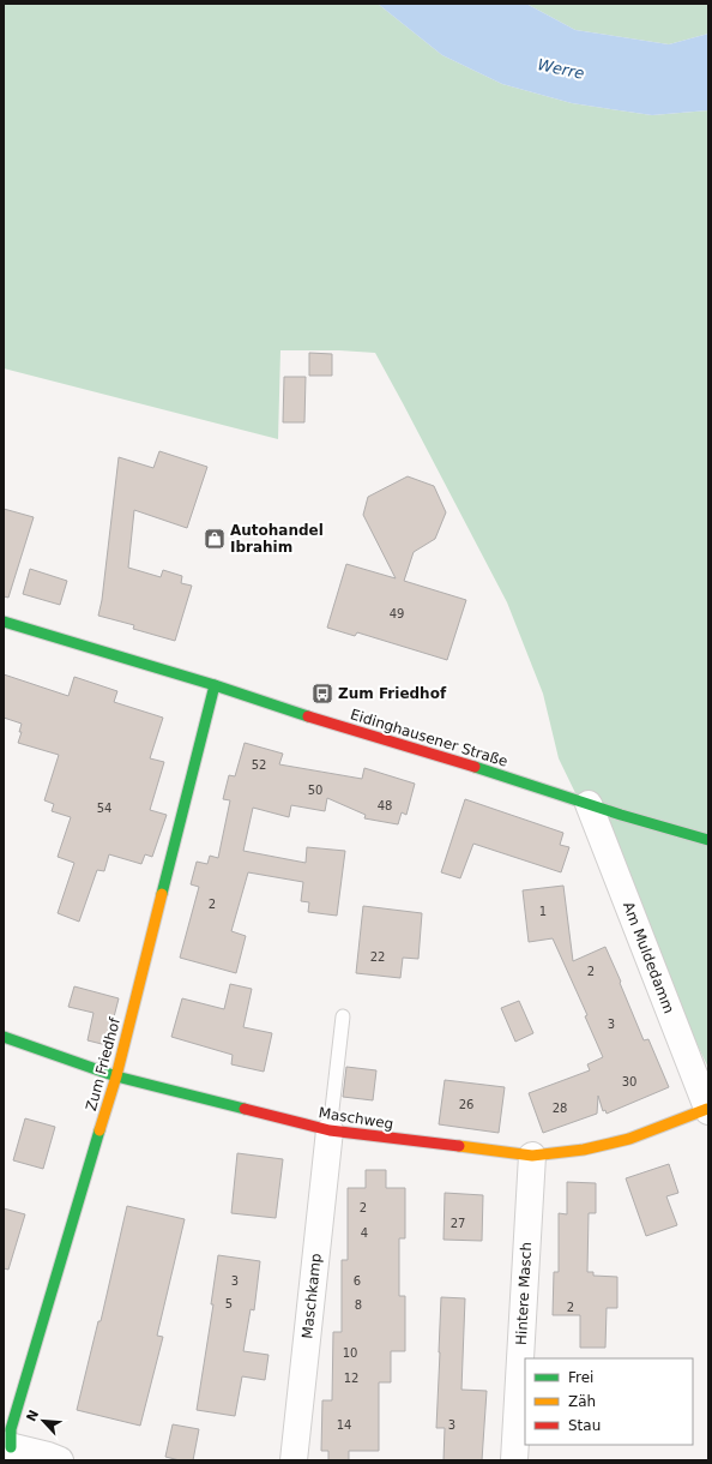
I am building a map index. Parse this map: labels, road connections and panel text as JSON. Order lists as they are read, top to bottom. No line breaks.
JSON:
{"streets":{"street":["Eidinghausener Straße","Am Muldedamm","Zum Friedhof","Maschweg","Hintere Masch","Maschkamp"]},"crossings":[["Eidinghausener Straße","Am Muldedamm"],["Eidinghausener Straße","Zum Friedhof"],["Am Muldedamm","Maschweg"],["Zum Friedhof","Maschweg"],["Maschweg","Hintere Masch"],["Maschweg","Maschkamp"]],"water":["Werre"],"places":{"shop":["Autohandel Ibrahim"],"bus stop":["Zum Friedhof"]},"house_numbers":["49","52","50","48","54","2","1","22","2","3","30","26","28","2","27","4","3","6","5","8","2","10","12","14","3"],"legend":["Frei","Zäh","Stau"],"north":"top left"}
